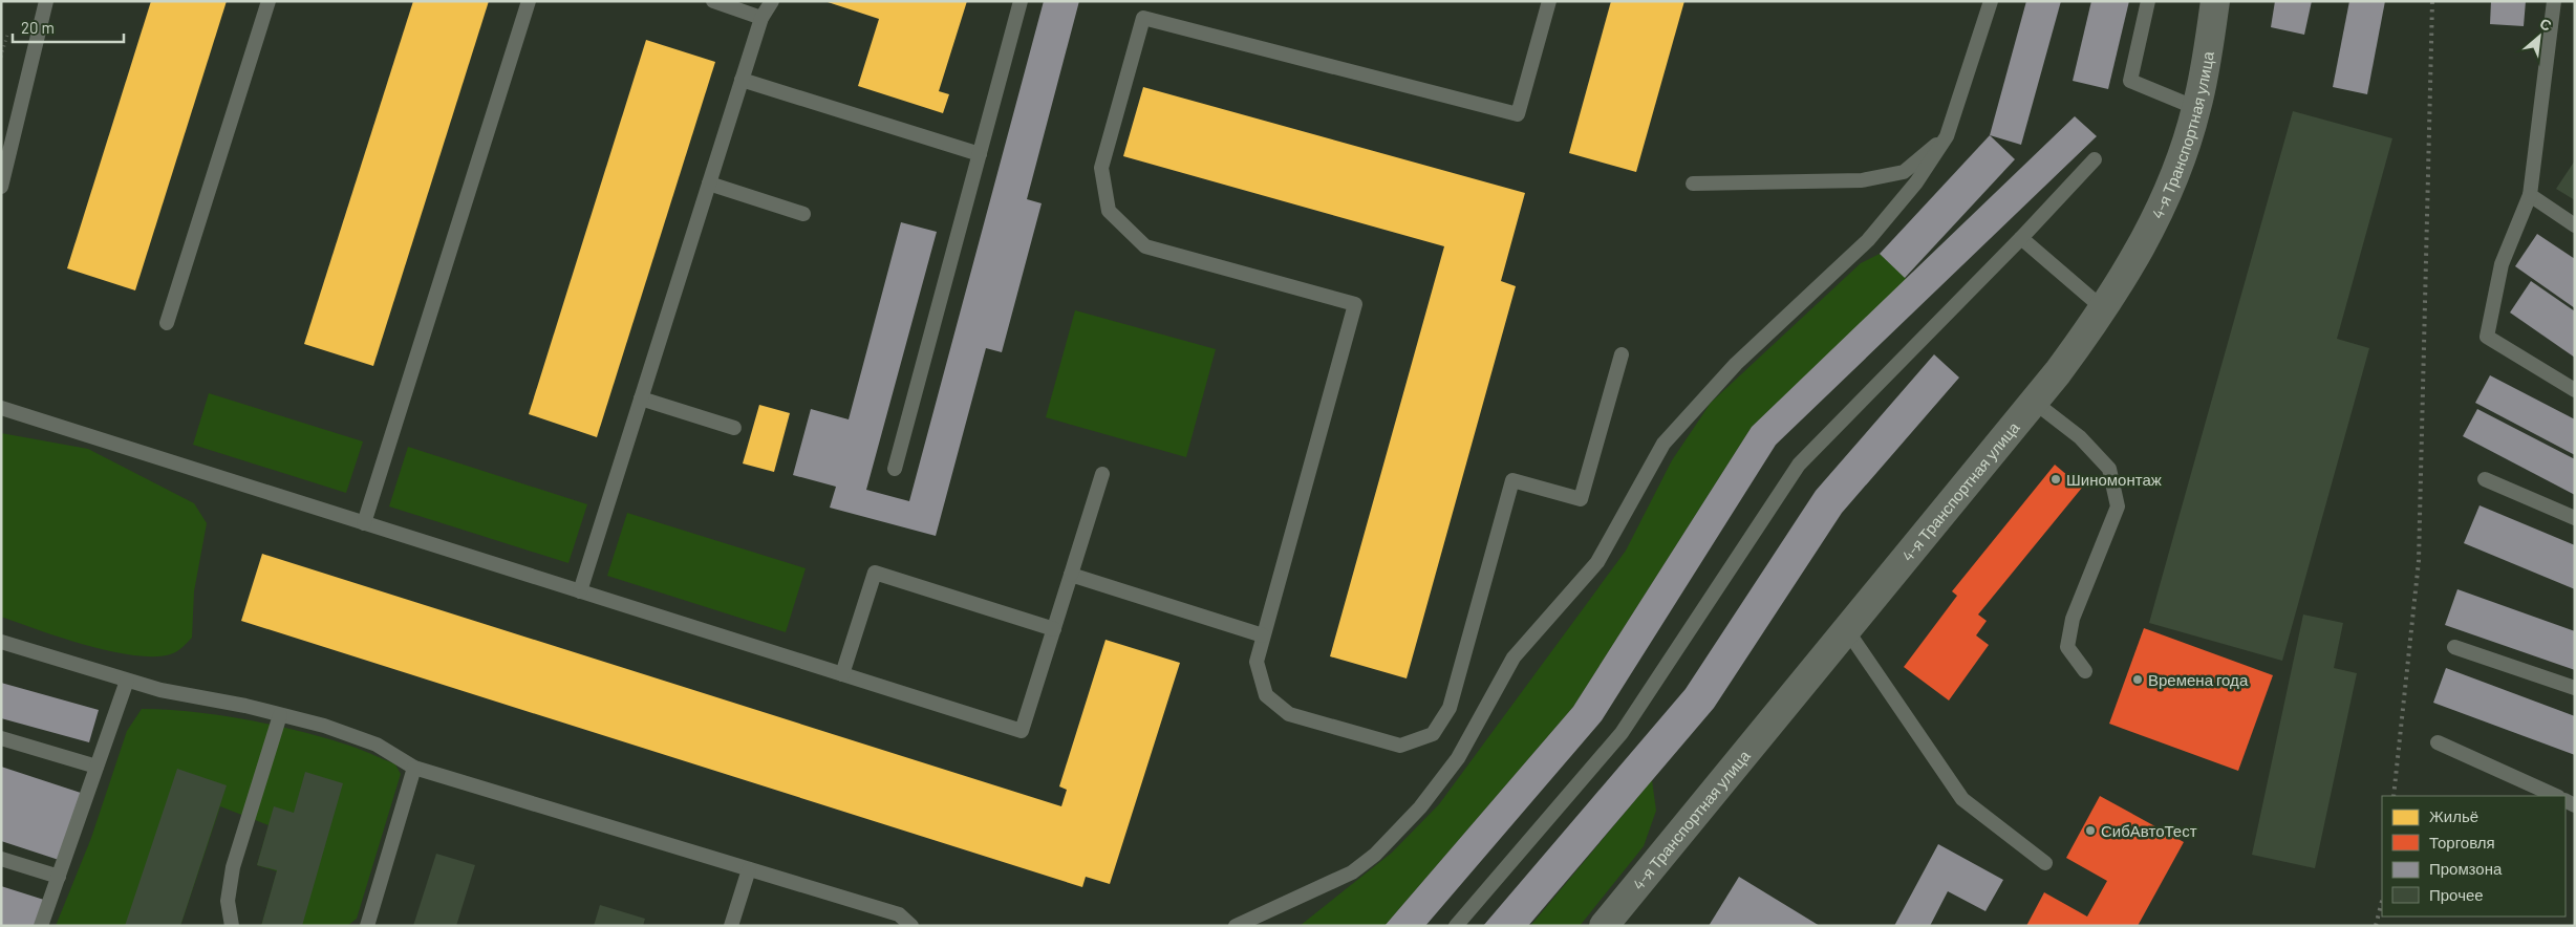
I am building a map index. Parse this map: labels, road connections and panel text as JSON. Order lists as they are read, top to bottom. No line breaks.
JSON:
{"streets":{"main road":["4-я Транспортная улица"]},"places":["Шиномонтаж","Времена года","СибАвтоТест"],"legend":["Жильё","Торговля","Промзона","Прочее"],"scale_bar":"20 m","north":"top right"}
